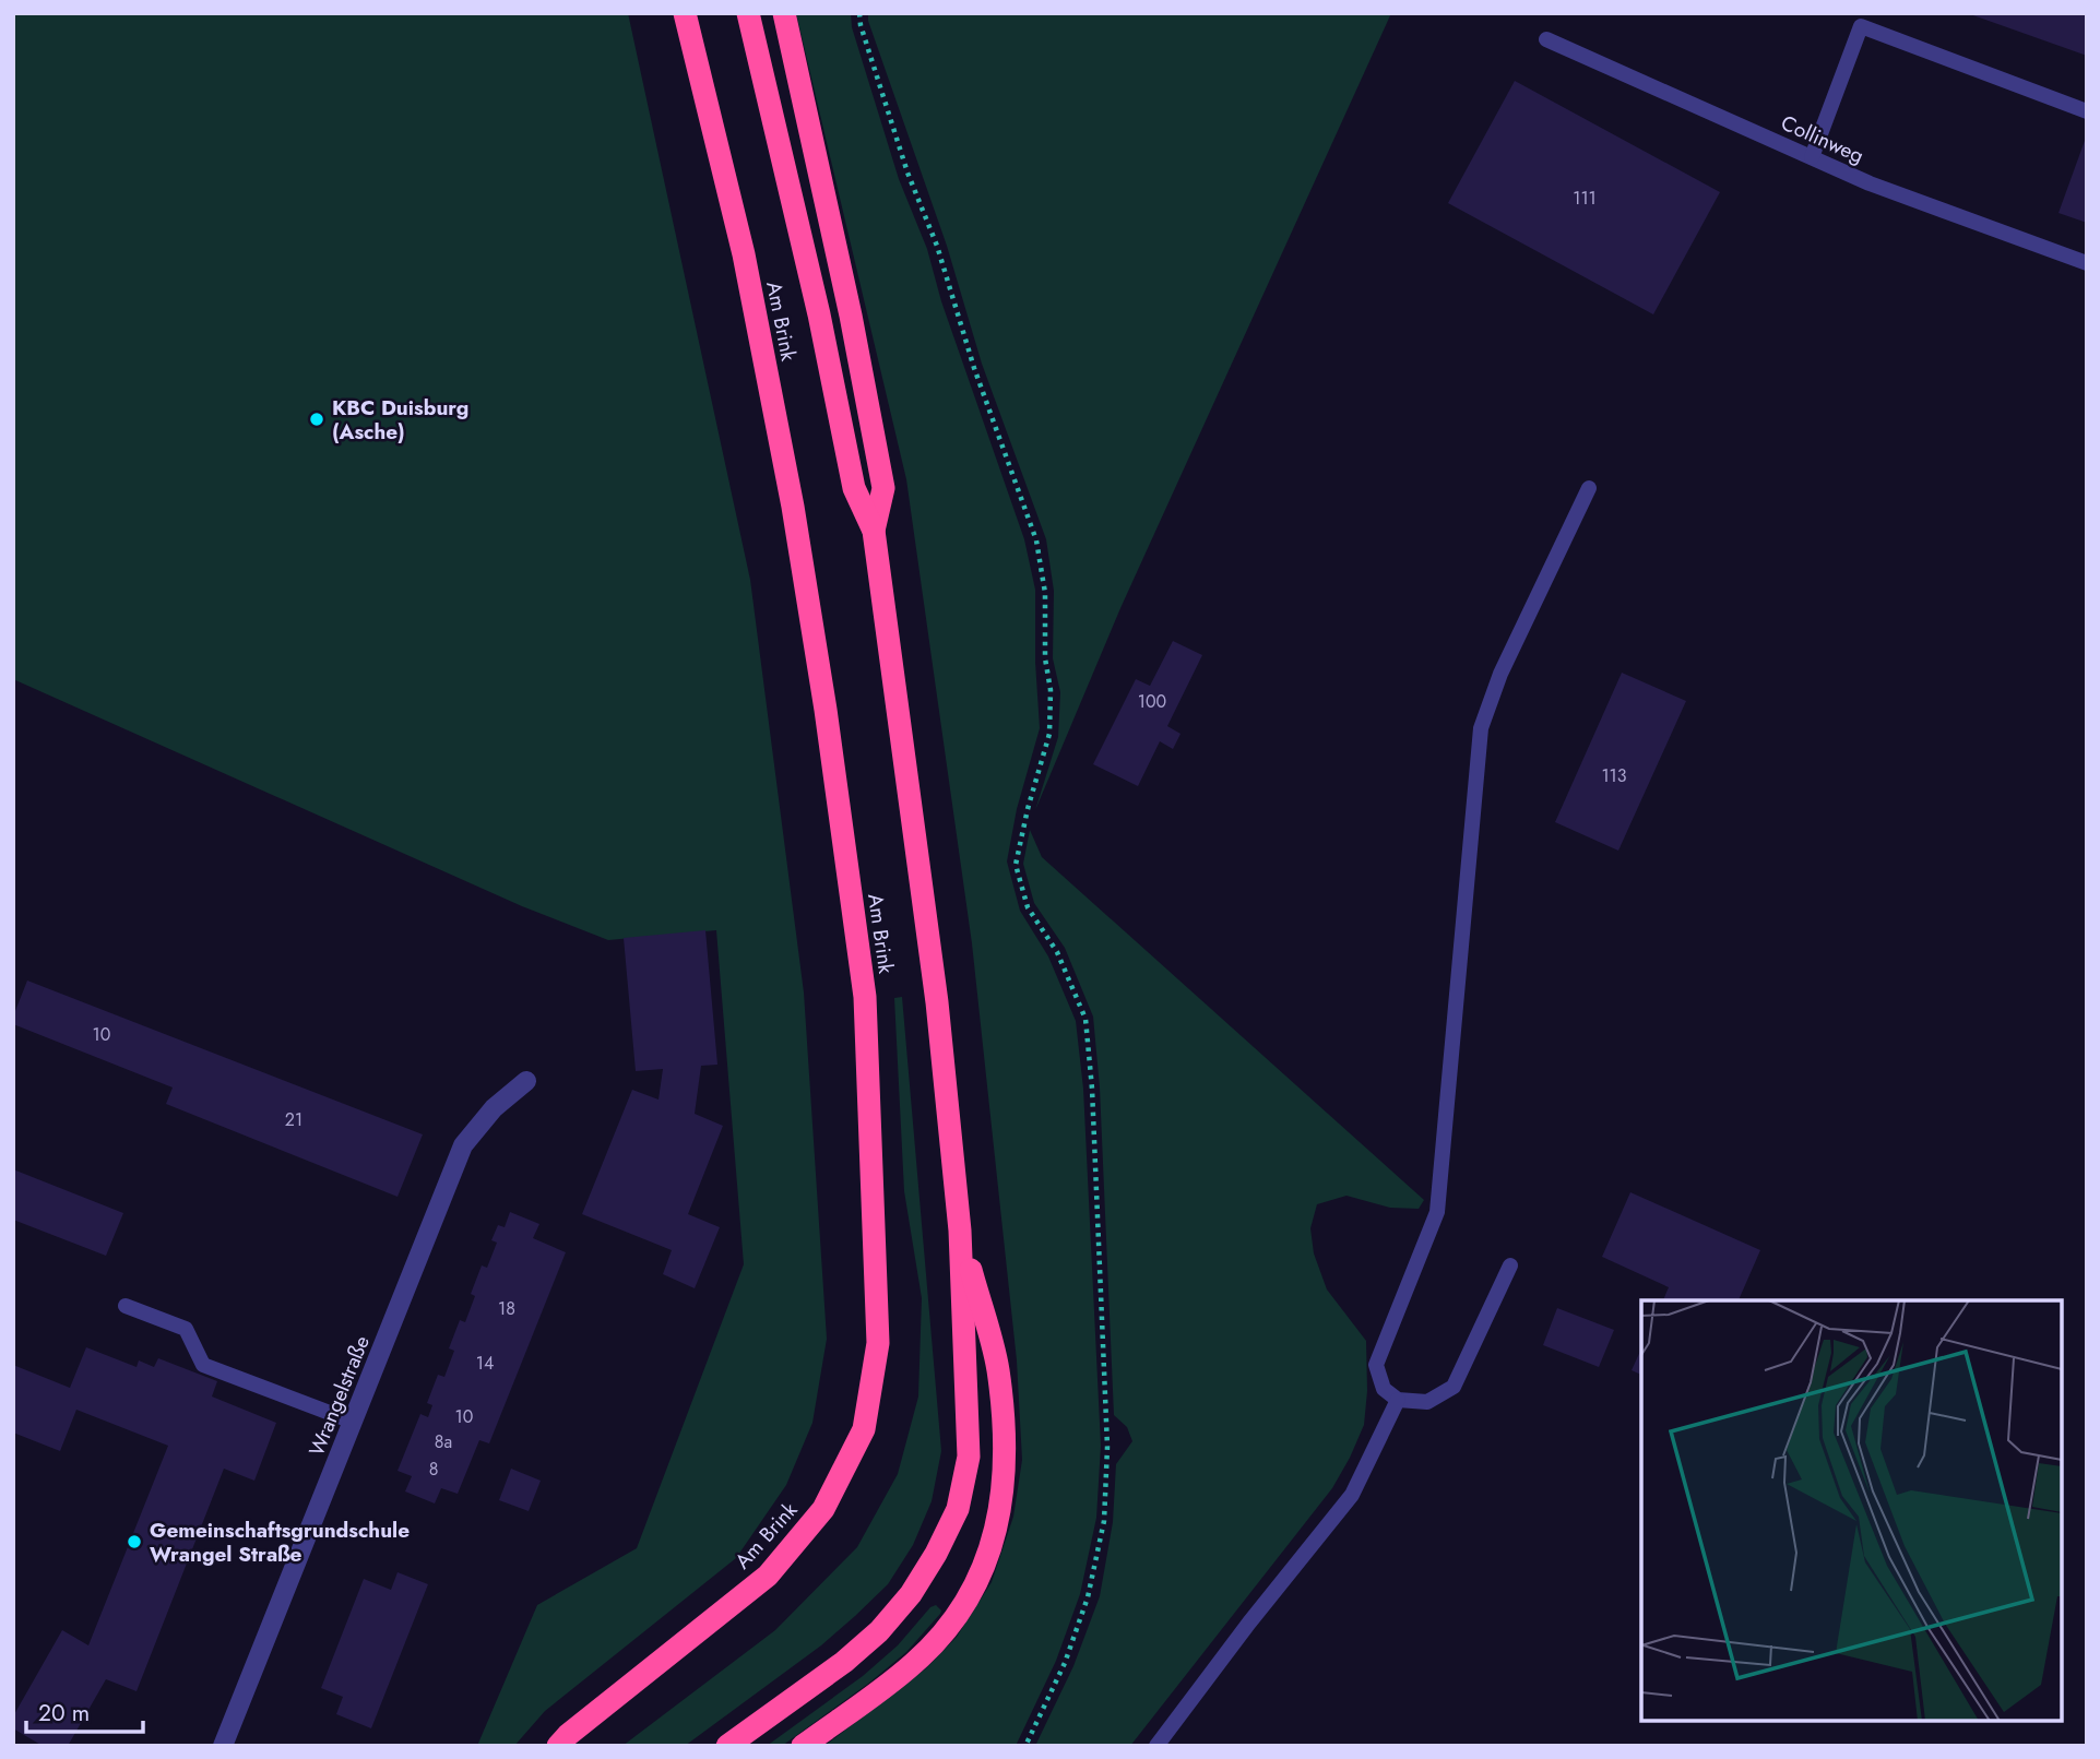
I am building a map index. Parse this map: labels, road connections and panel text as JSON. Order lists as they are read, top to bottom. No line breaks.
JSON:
{"streets":{"highway":["Am Brink"],"street":["Wrangelstraße"],"lane":["Collinweg"]},"places":["KBC Duisburg (Asche)","Gemeinschaftsgrundschule Wrangel Straße"],"house_numbers":["111","100","113","10","21","18","14","10","8a","8"],"scale_bar":"20 m"}
